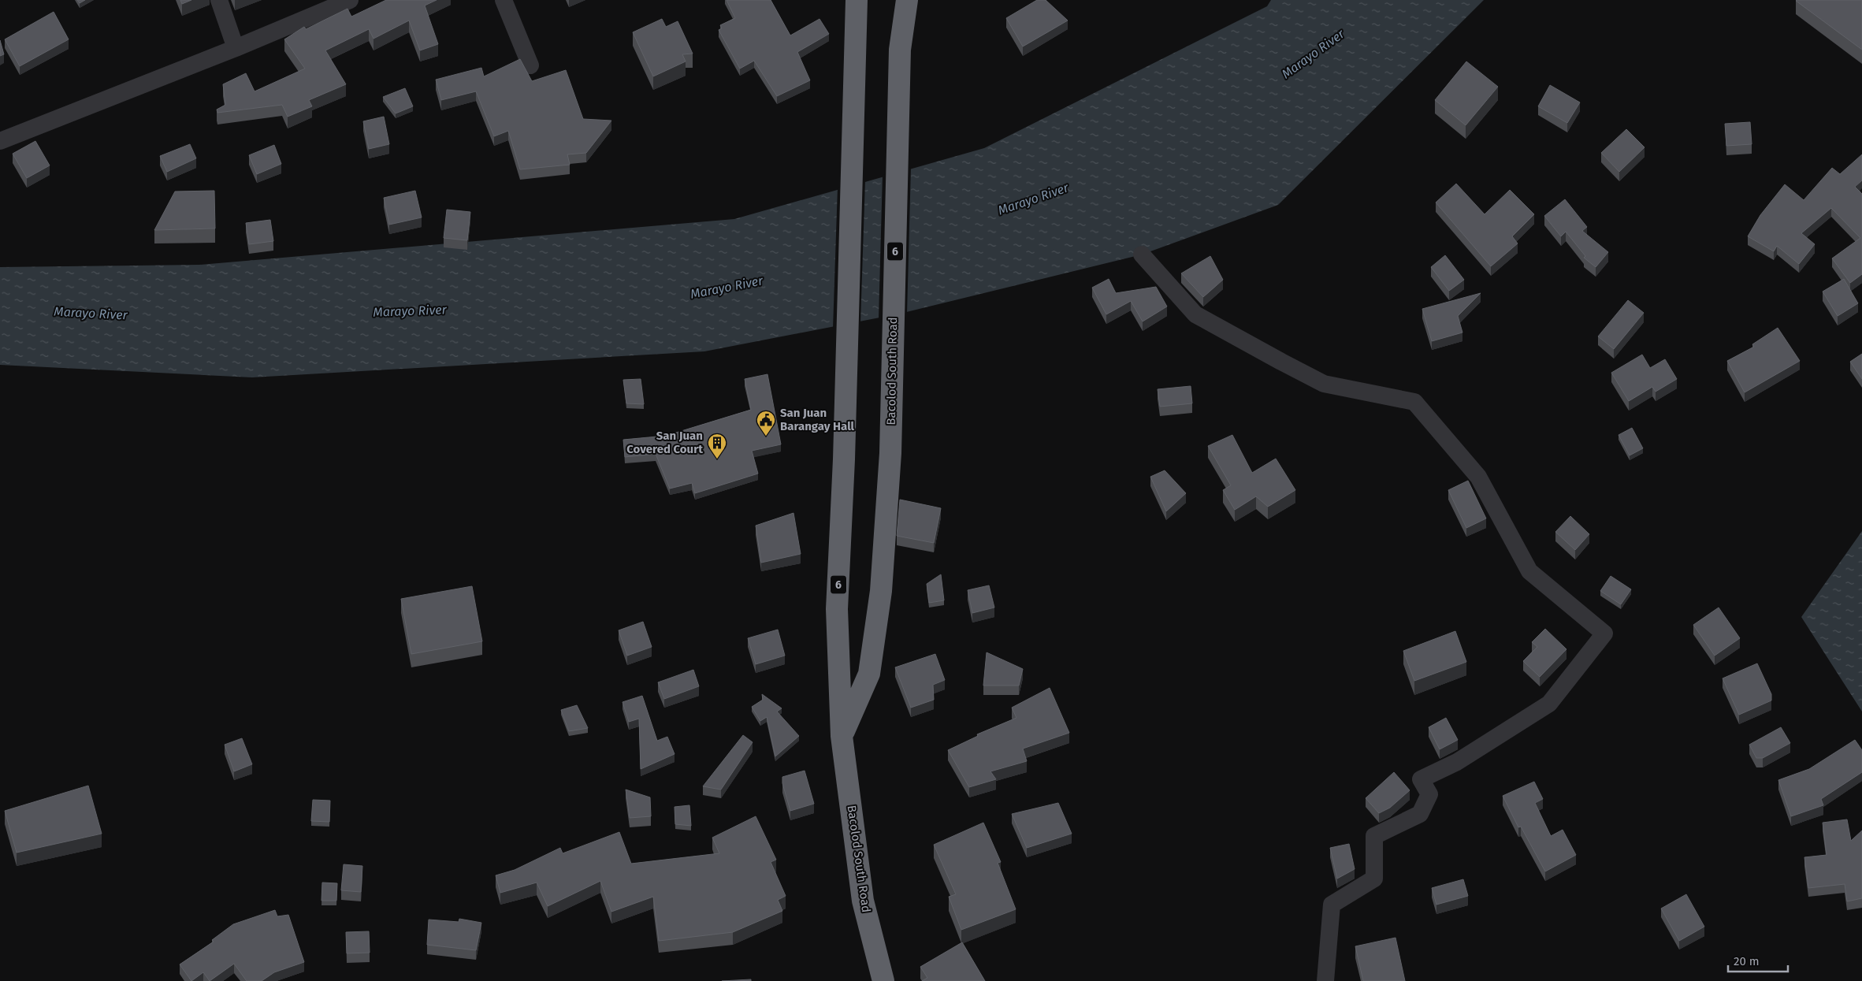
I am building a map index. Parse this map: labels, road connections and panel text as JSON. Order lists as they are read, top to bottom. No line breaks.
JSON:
{"streets":{"highway":["6","Bacolod South Road"]},"water":["Marayo River"],"places":{"public building":["San Juan Barangay Hall"],"building":["San Juan Covered Court"]},"scale_bar":"20 m"}
